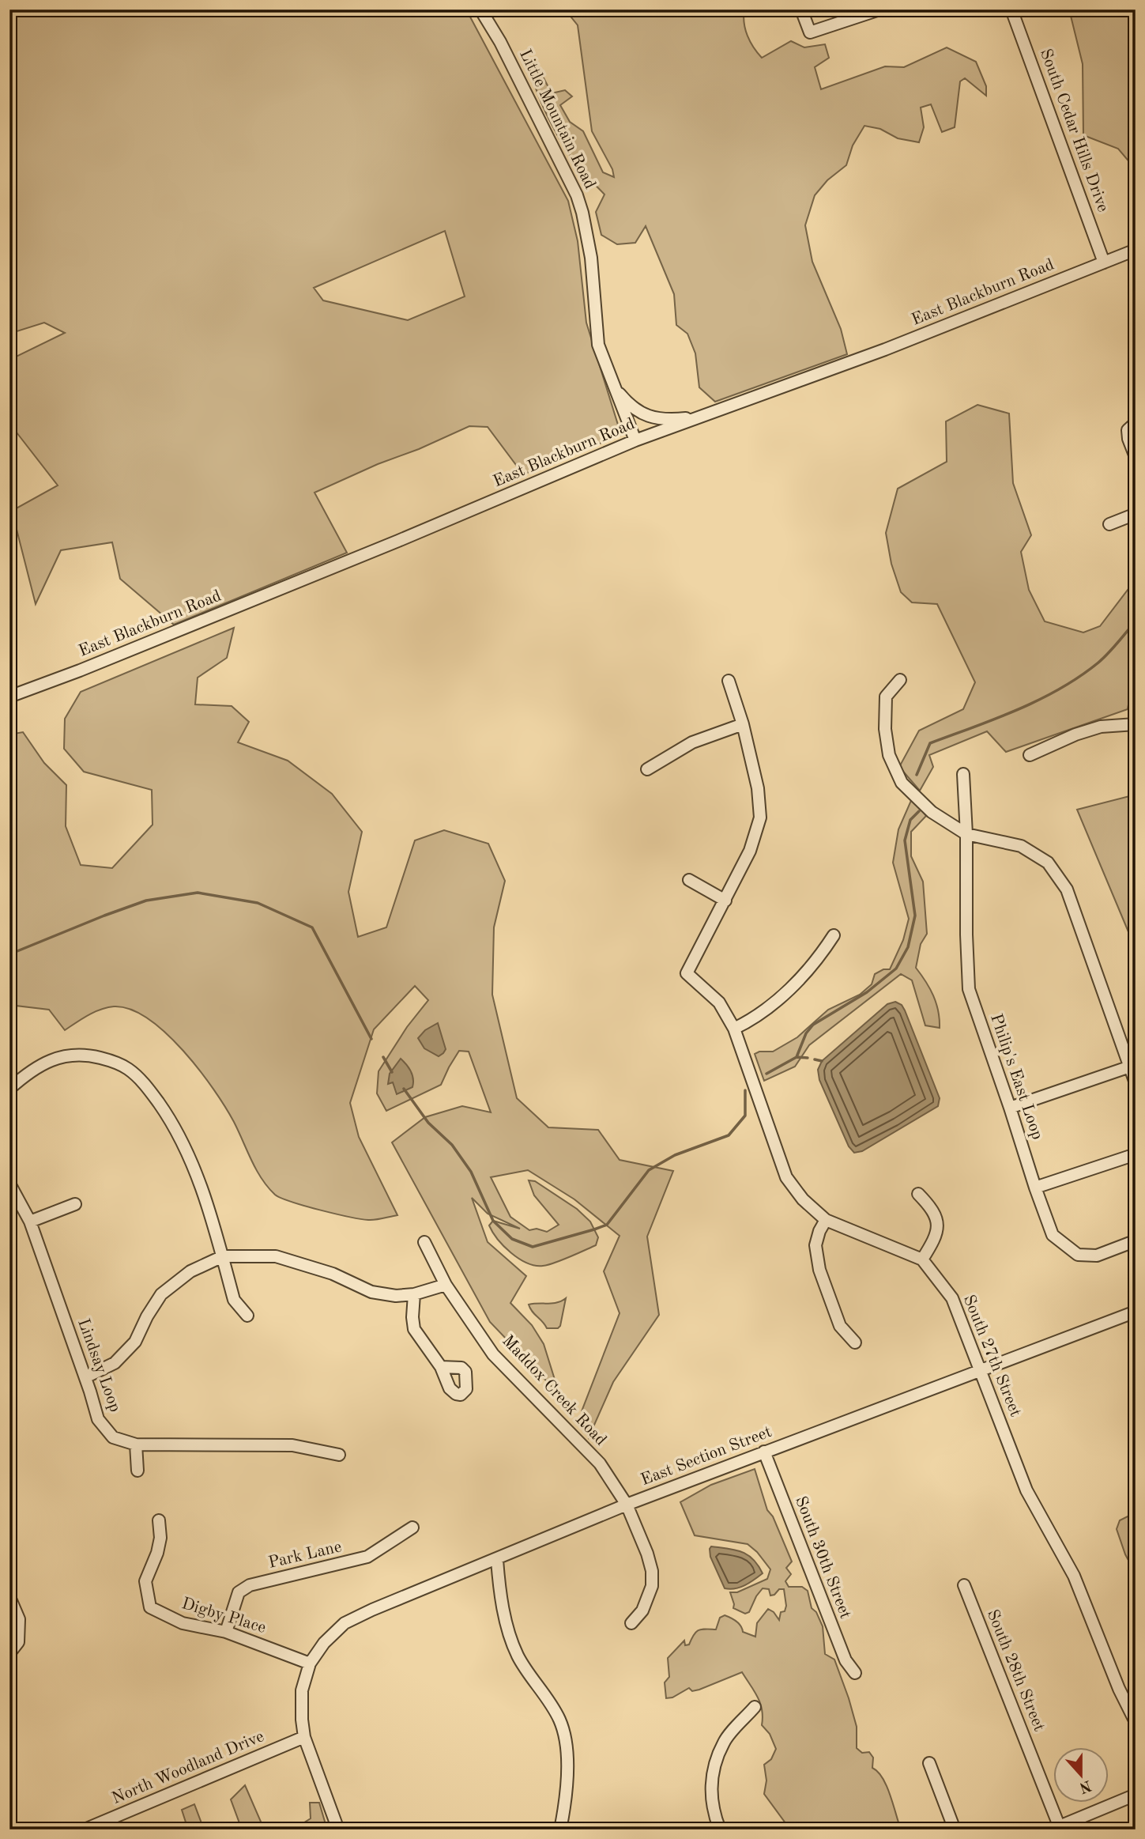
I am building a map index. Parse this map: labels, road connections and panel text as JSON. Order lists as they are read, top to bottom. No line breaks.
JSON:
{"streets":{"street":["Little Mountain Road","South Cedar Hills Drive","East Blackburn Road","Philip's East Loop","South 27th Street","Lindsay Loop","Maddox Creek Road","East Section Street","Park Lane","South 30th Street","Digby Place","South 28th Street","North Woodland Drive"]},"crossings":[["Little Mountain Road","East Blackburn Road"],["South Cedar Hills Drive","East Blackburn Road"],["South 27th Street","East Section Street"],["Maddox Creek Road","East Section Street"],["East Section Street","South 30th Street"],["East Section Street","Digby Place"],["Park Lane","Digby Place"]],"north":"bottom"}
